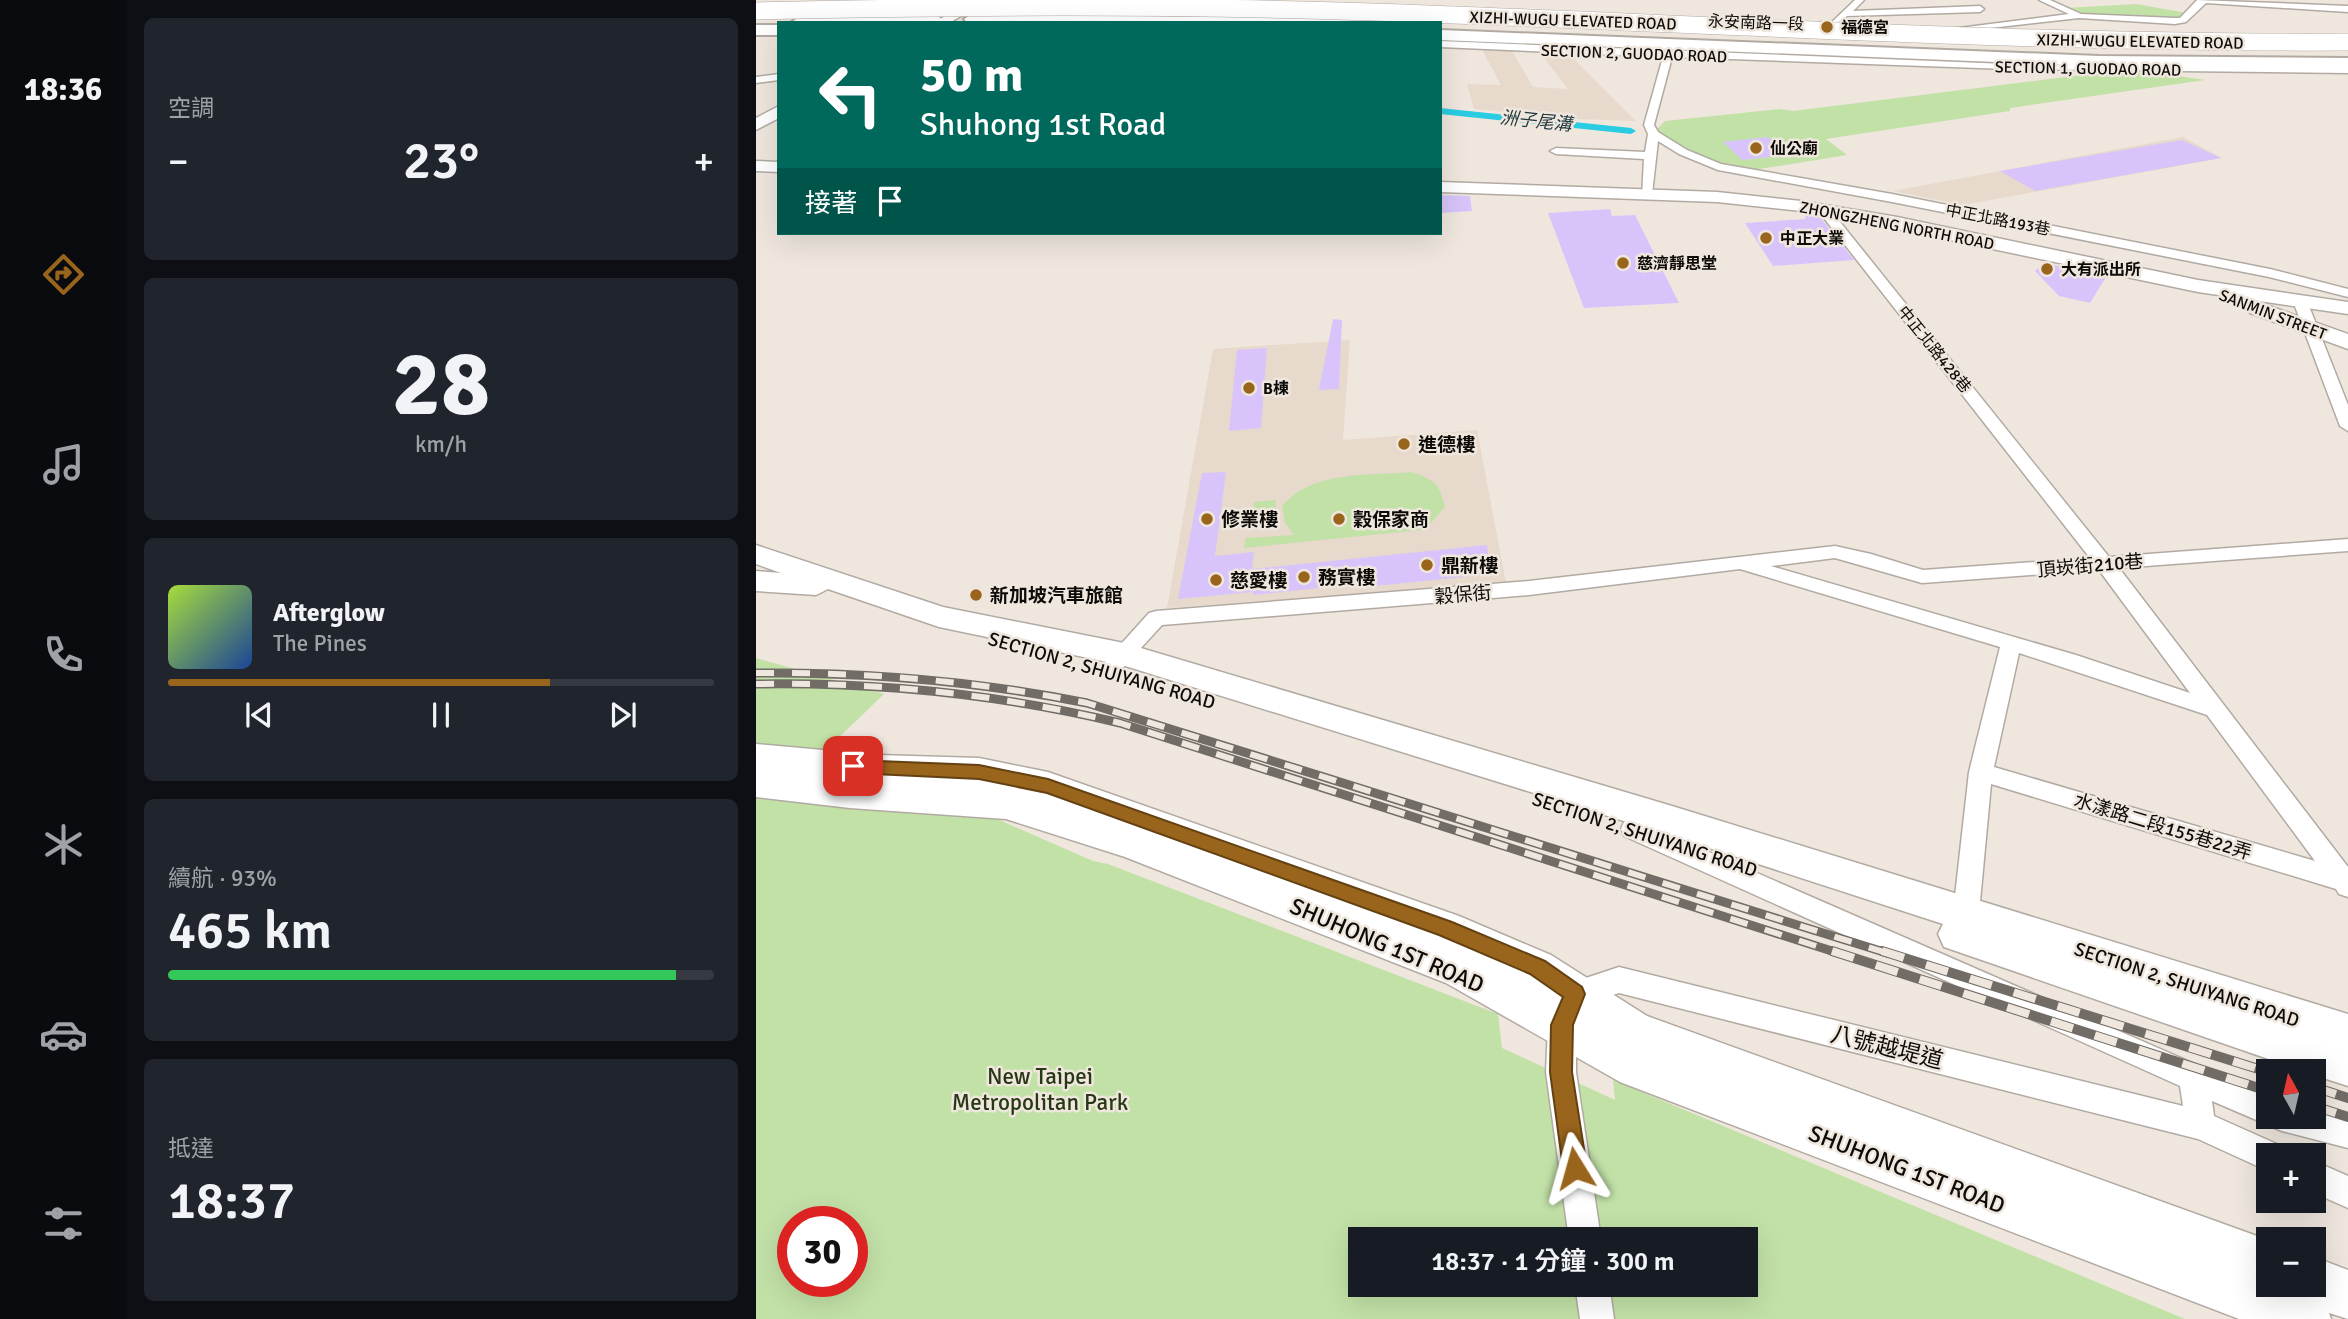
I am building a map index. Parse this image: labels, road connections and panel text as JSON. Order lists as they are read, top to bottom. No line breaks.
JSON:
{"streets":{"highway":["XIZHI-WUGU ELEVATED ROAD"],"street":["永安南路一段","SECTION 2, GUODAO ROAD","SECTION 1, GUODAO ROAD","中正北路193巷","ZHONGZHENG NORTH ROAD","SANMIN STREET","中正北路428巷","頂崁街210巷","穀保街","SECTION 2, SHUIYANG ROAD","水漾路二段155巷22弄","SHUHONG 1ST ROAD","八號越堤道"]},"crossings":[["SECTION 2, GUODAO ROAD","SECTION 1, GUODAO ROAD"],["ZHONGZHENG NORTH ROAD","SANMIN STREET"],["ZHONGZHENG NORTH ROAD","中正北路428巷"],["中正北路428巷","頂崁街210巷"],["中正北路428巷","水漾路二段155巷22弄"],["頂崁街210巷","穀保街"],["穀保街","SECTION 2, SHUIYANG ROAD"],["SHUHONG 1ST ROAD","八號越堤道"]],"water":["洲子尾溝"],"parks":["New Taipei Metropolitan Park"],"places":["福德宮","仙公廟","中正大業","慈濟靜思堂","大有派出所","B棟","進德樓","修業樓","穀保家商","鼎新樓","務實樓","慈愛樓","新加坡汽車旅館"],"north":"top","page":{"tabs":"18:36","tile":["空調",["28","km/h"],["續航 · 93%","465 km"],["抵達","18:37"]],"turn":["50 m","Shuhong 1st Road"],"heat":["−","23°","+"],"then":"接著","song":["Afterglow","The Pines"],"map_buttons":["+","−"],"limit":"30","trip":"18:37 · 1 分鐘 · 300 m"}}
